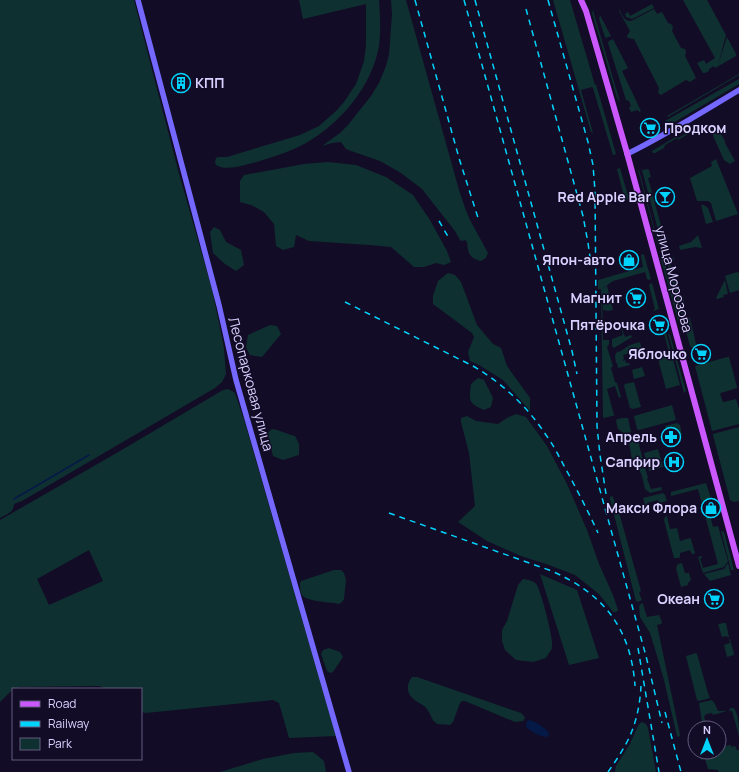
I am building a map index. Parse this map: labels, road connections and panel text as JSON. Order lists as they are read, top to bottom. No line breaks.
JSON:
{"streets":{"main road":["улица Морозова"],"street":["Лесопарковая улица"]},"places":{"building":["КПП"],"supermarket":["Продком","Магнит","Пятёрочка","Яблочко","Океан"],"bar":["Red Apple Bar"],"shop":["Япон-авто","Макси Флора"],"pharmacy":["Апрель"],"hospital":["Сапфир"]},"legend":["Road","Railway","Park"],"north":"top"}
